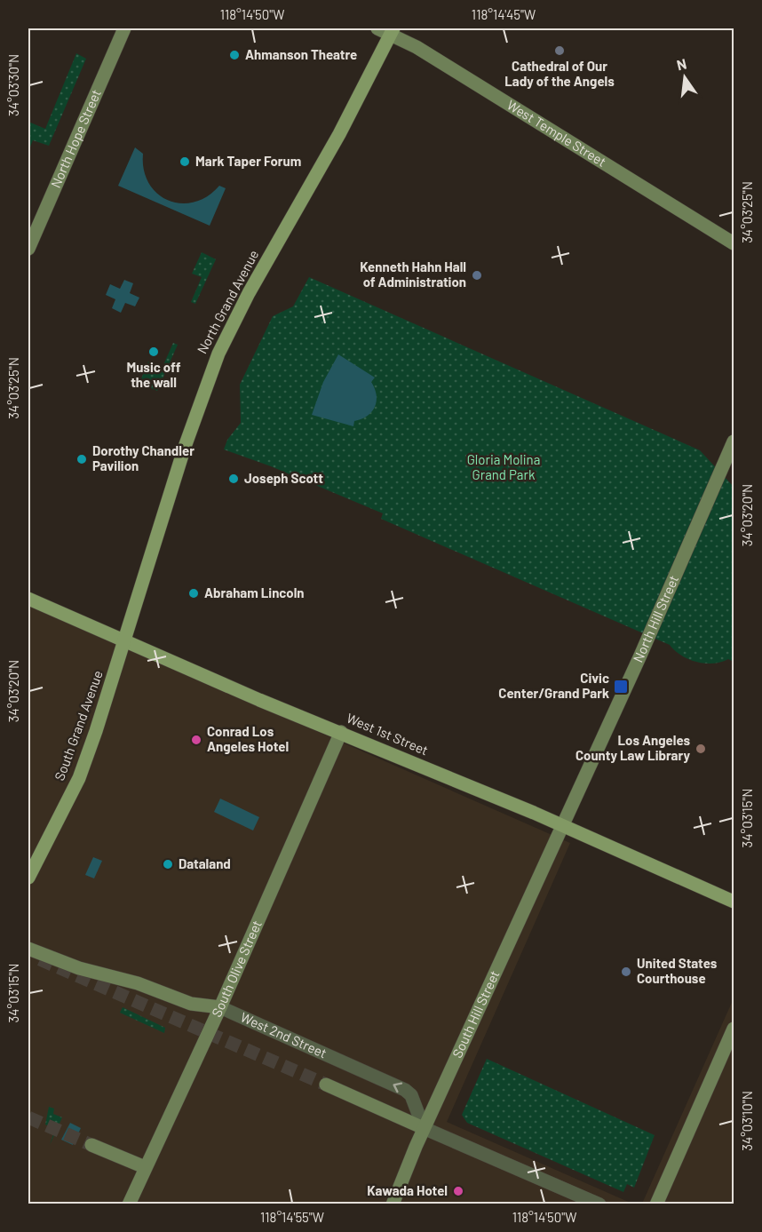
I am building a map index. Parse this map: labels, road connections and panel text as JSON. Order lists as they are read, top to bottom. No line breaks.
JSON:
{"streets":{"main road":["West Temple Street","North Hope Street","North Grand Avenue","North Hill Street","South Grand Avenue","West 1st Street","South Olive Street","South Hill Street","West 2nd Street"]},"crossings":[["West Temple Street","North Grand Avenue"],["North Grand Avenue","South Grand Avenue"],["North Grand Avenue","West 1st Street"],["North Hill Street","West 1st Street"],["North Hill Street","South Hill Street"],["South Grand Avenue","West 1st Street"],["West 1st Street","South Olive Street"],["West 1st Street","South Hill Street"],["South Olive Street","West 2nd Street"],["South Hill Street","West 2nd Street"]],"parks":["Gloria Molina Grand Park"],"places":{"other":["Cathedral of Our Lady of the Angels","Ahmanson Theatre","Mark Taper Forum","Kenneth Hahn Hall of Administration","Music off the wall","Dorothy Chandler Pavilion","Joseph Scott","Abraham Lincoln","Conrad Los Angeles Hotel","Los Angeles County Law Library","Dataland","United States Courthouse","Kawada Hotel"],"transit":["Civic Center/Grand Park"]},"north":"top","coordinates":["118°14'50\"W","118°14'45\"W","34°03'30\"N","34°03'25\"N","34°03'20\"N","34°03'15\"N","34°03'10\"N","118°14'55\"W"]}
